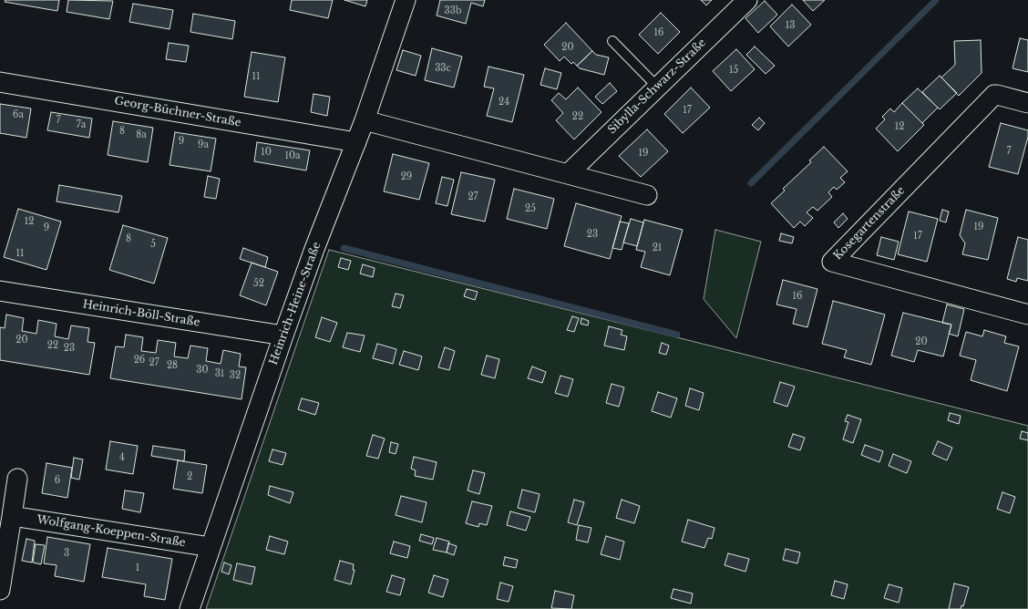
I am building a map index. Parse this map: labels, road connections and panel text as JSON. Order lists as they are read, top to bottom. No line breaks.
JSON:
{"streets":{"street":["Sibylla-Schwarz-Straße","Georg-Büchner-Straße","Kosegartenstraße","Heinrich-Heine-Straße","Heinrich-Böll-Straße","Wolfgang-Koeppen-Straße"]},"crossings":[["Georg-Büchner-Straße","Heinrich-Heine-Straße"],["Heinrich-Heine-Straße","Heinrich-Böll-Straße"],["Heinrich-Heine-Straße","Wolfgang-Koeppen-Straße"]],"house_numbers":["33b","13","16","20","33c","15","11","24","17","6a","22","7","7a","12","8","8a","9","9a","7","10","19","10a","29","27","25","12","19","9","23","17","8","5","21","11","52","16","20","20","22","23","26","27","28","30","31","32","4","2","6","3","1"]}
